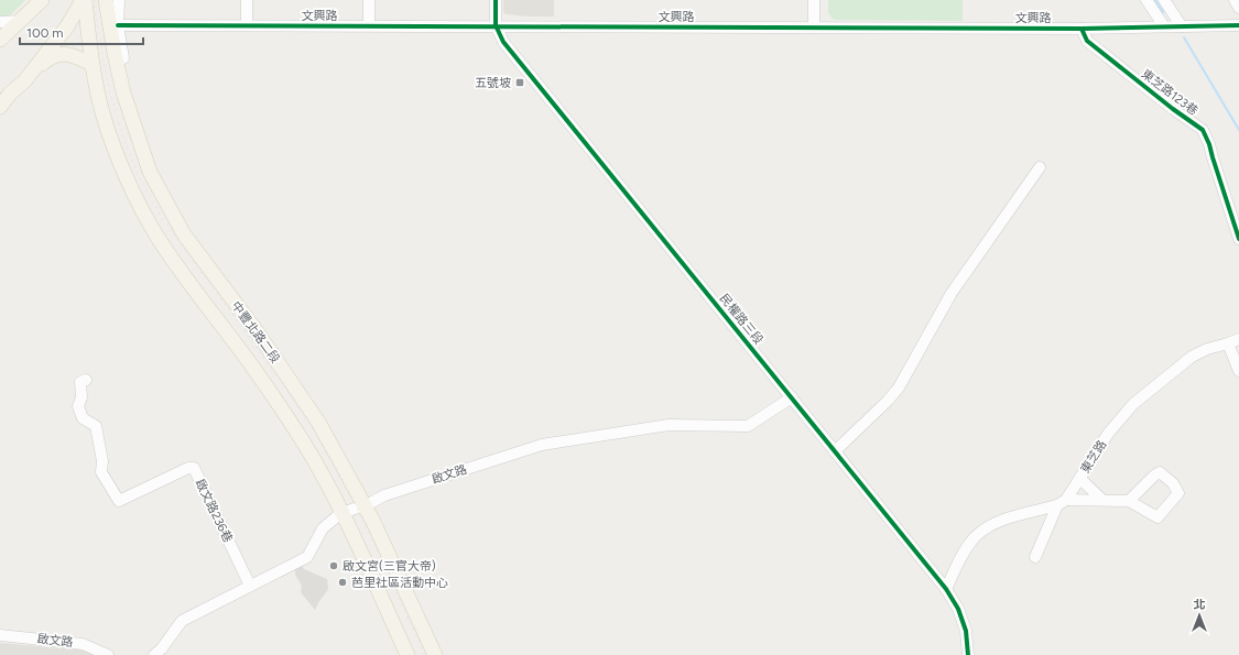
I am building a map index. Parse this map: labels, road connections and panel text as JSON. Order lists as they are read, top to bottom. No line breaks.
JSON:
{"streets":{"main road":["中豐北路二段"],"street":["文興路","東芝路123巷","民權路三段","東芝路","啟文路","啟文路236巷"]},"crossings":[["文興路","東芝路123巷"],["文興路","民權路三段"],["民權路三段","啟文路"],["中豐北路二段","啟文路"],["啟文路","啟文路236巷"]],"places":{"transit":["五號坡"],"other":["啟文宮(三官大帝)","芭里社區活動中心"]},"scale_bar":"100 m","north":"top"}
